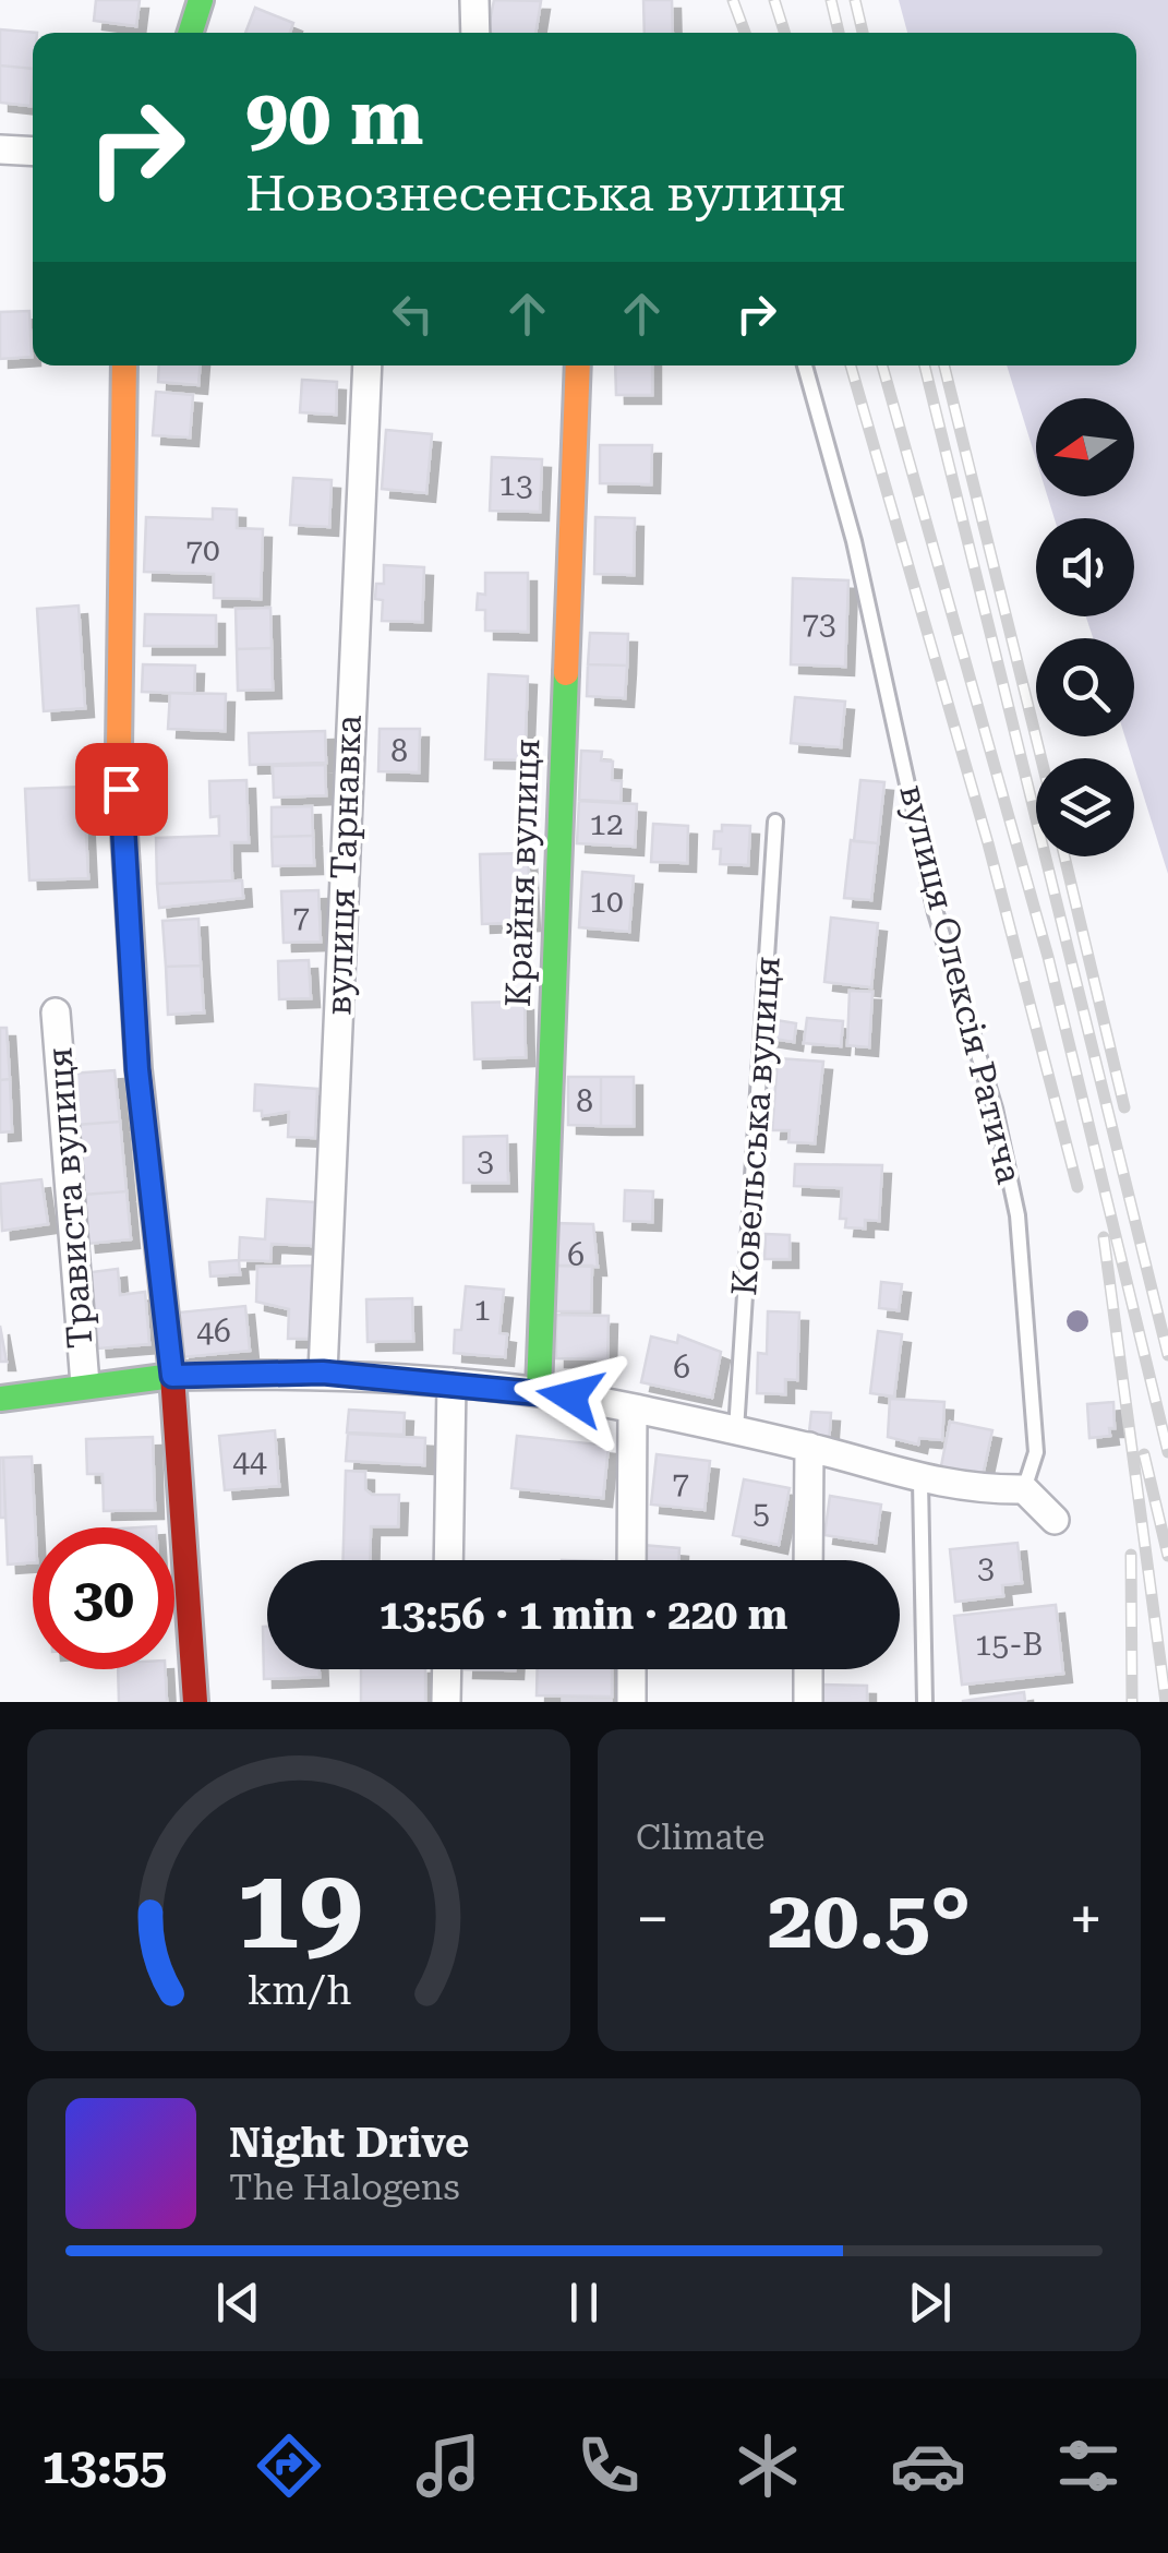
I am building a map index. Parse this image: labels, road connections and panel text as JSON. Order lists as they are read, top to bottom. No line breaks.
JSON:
{"streets":{"street":["вулиця Тарнавка","Крайня вулиця","Трависта вулиця"],"lane":["вулиця Олексія Ратича","Ковельська вулиця"]},"house_numbers":["13","70","73","8","12","10","7","8","3","6","1","46","6","44","7","5","3","15-В"],"north":"left","page":{"turn":["90 m","Новознесенська вулиця"],"limit":"30","trip":"13:56 · 1 min · 220 m","tile":"Climate","heat":["−","20.5°","+"],"song":["Night Drive","The Halogens"],"tabs":"13:55","gauge":["19","km/h"]}}
